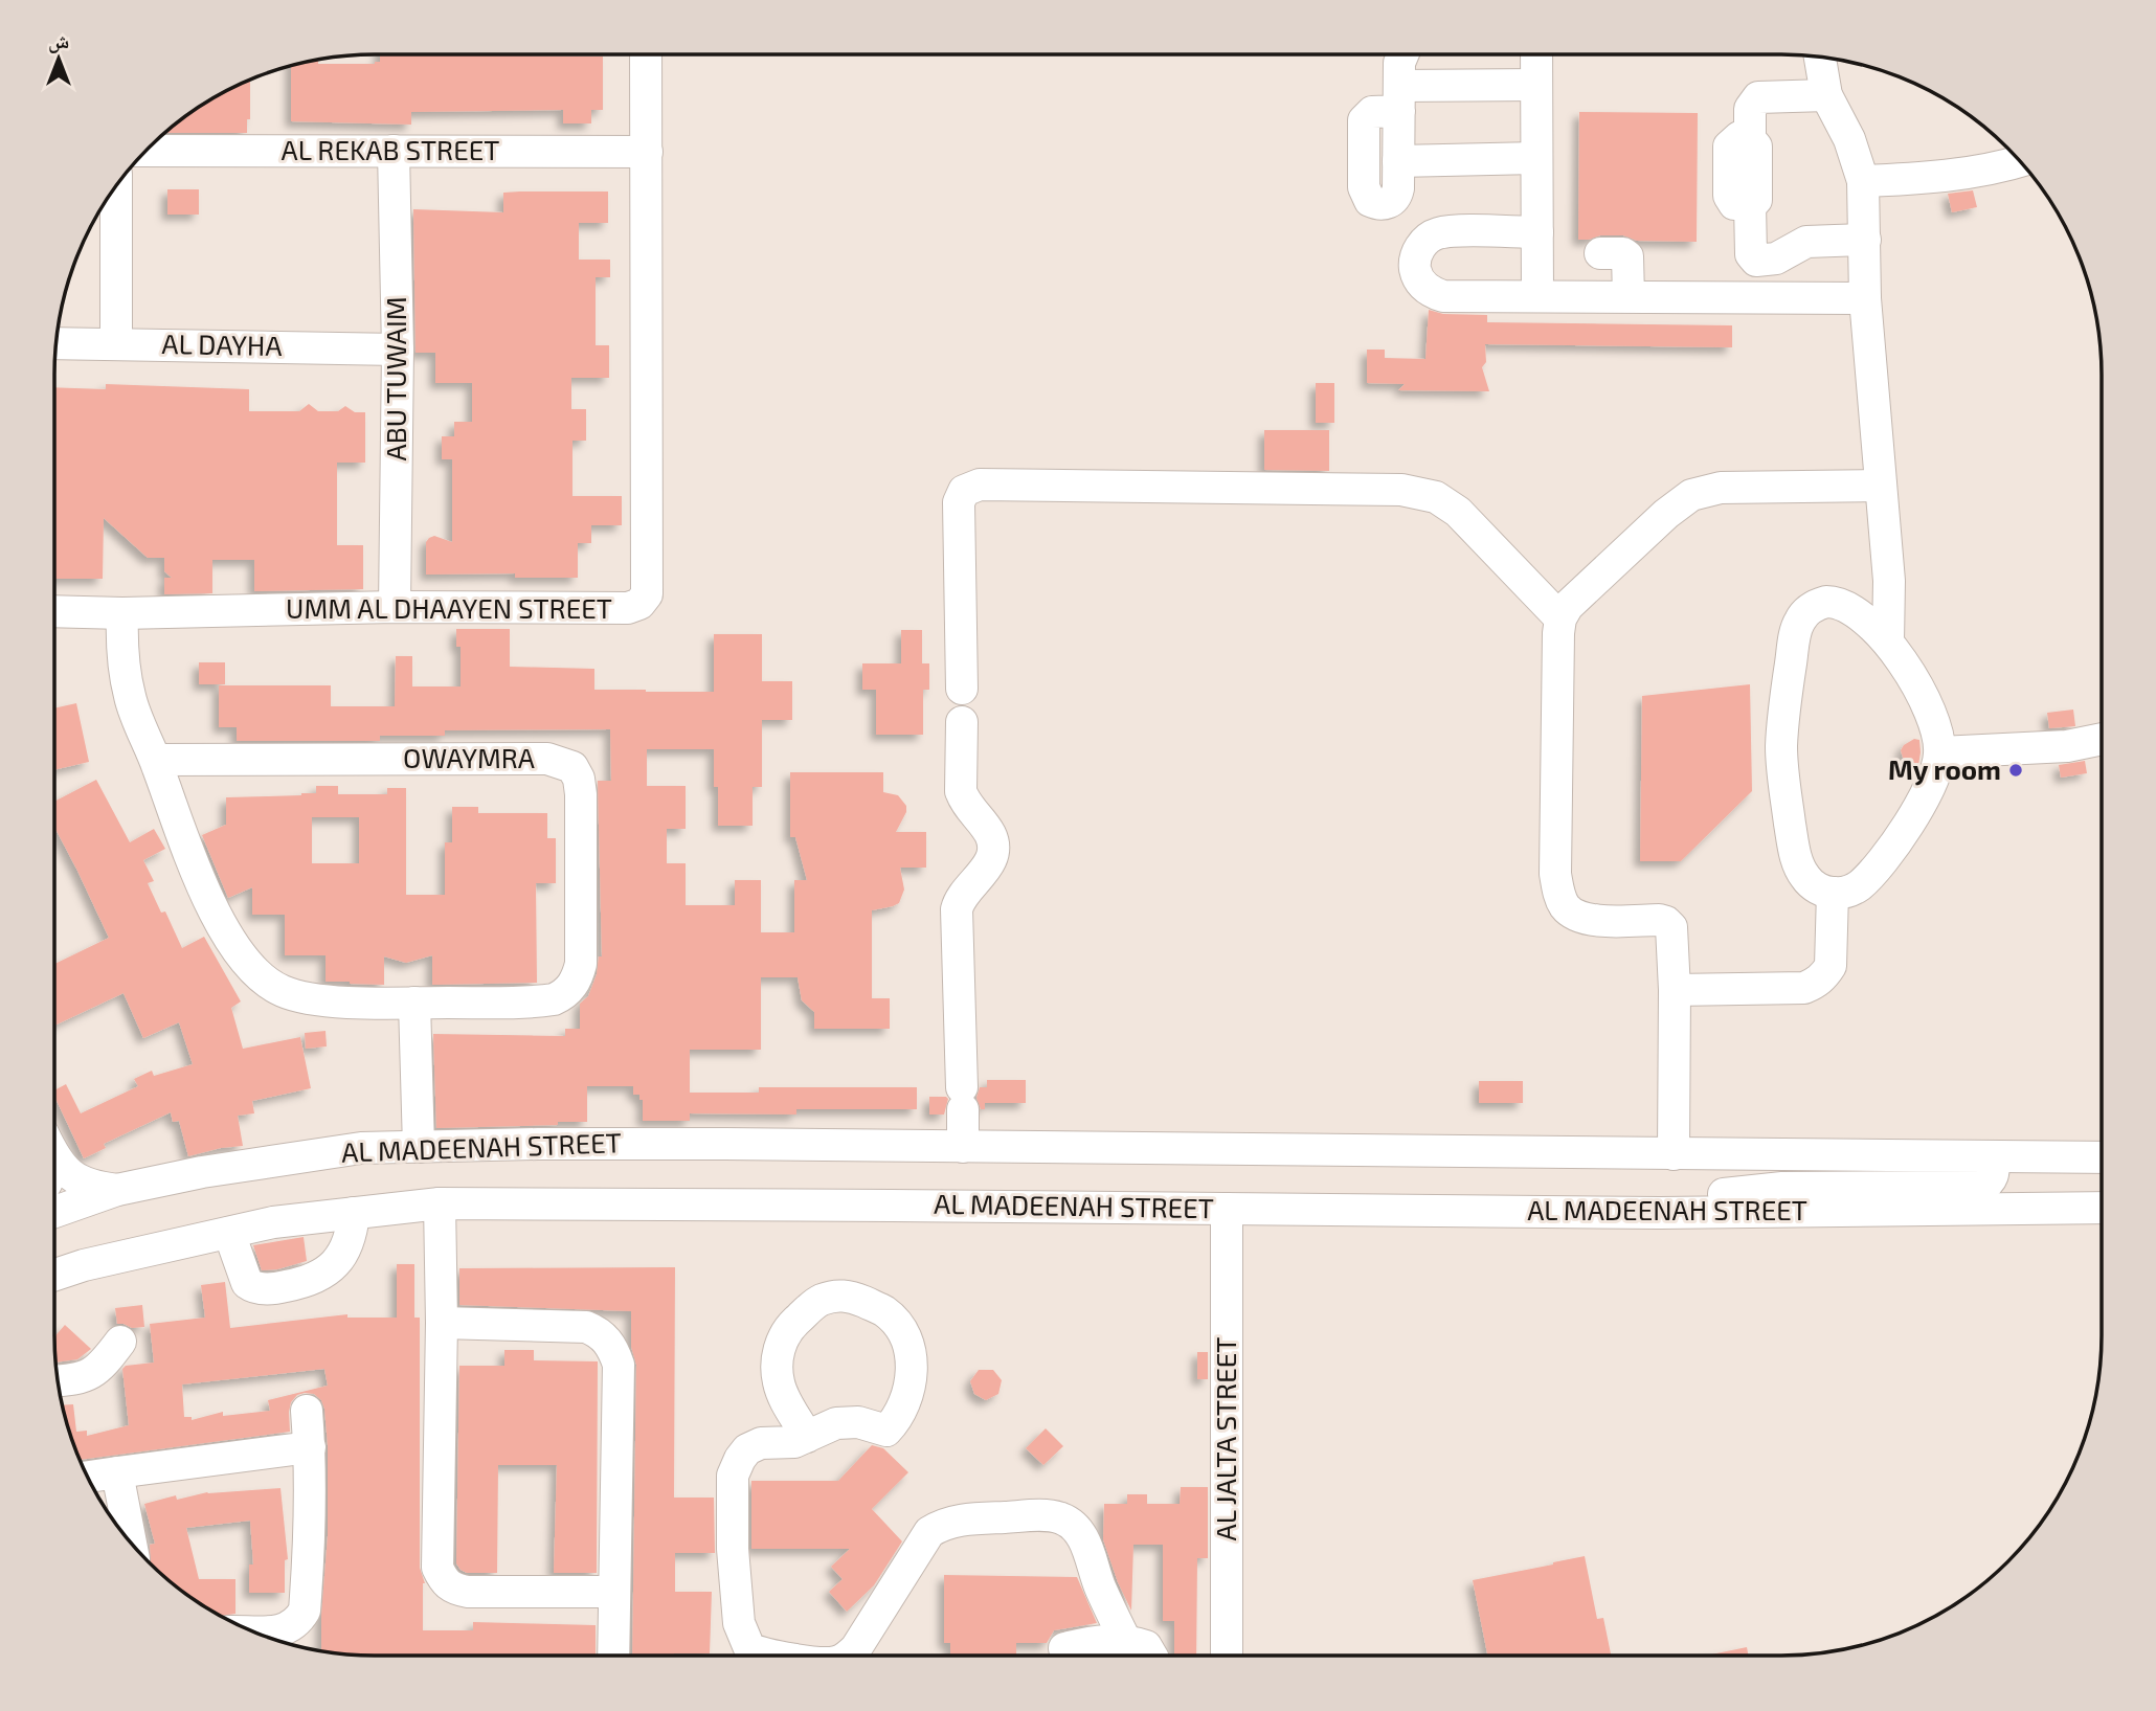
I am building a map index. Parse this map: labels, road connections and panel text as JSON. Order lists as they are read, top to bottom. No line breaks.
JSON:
{"streets":{"street":["AL REKAB STREET","AL DAYHA","ABU TUWAIM","UMM AL DHAAYEN STREET","OWAYMRA","AL MADEENAH STREET","AL JALTA STREET"]},"crossings":[["AL REKAB STREET","ABU TUWAIM"],["AL REKAB STREET","UMM AL DHAAYEN STREET"],["AL DAYHA","ABU TUWAIM"],["ABU TUWAIM","UMM AL DHAAYEN STREET"],["UMM AL DHAAYEN STREET","OWAYMRA"],["AL MADEENAH STREET","AL JALTA STREET"]],"places":["My room"],"north":"top"}
